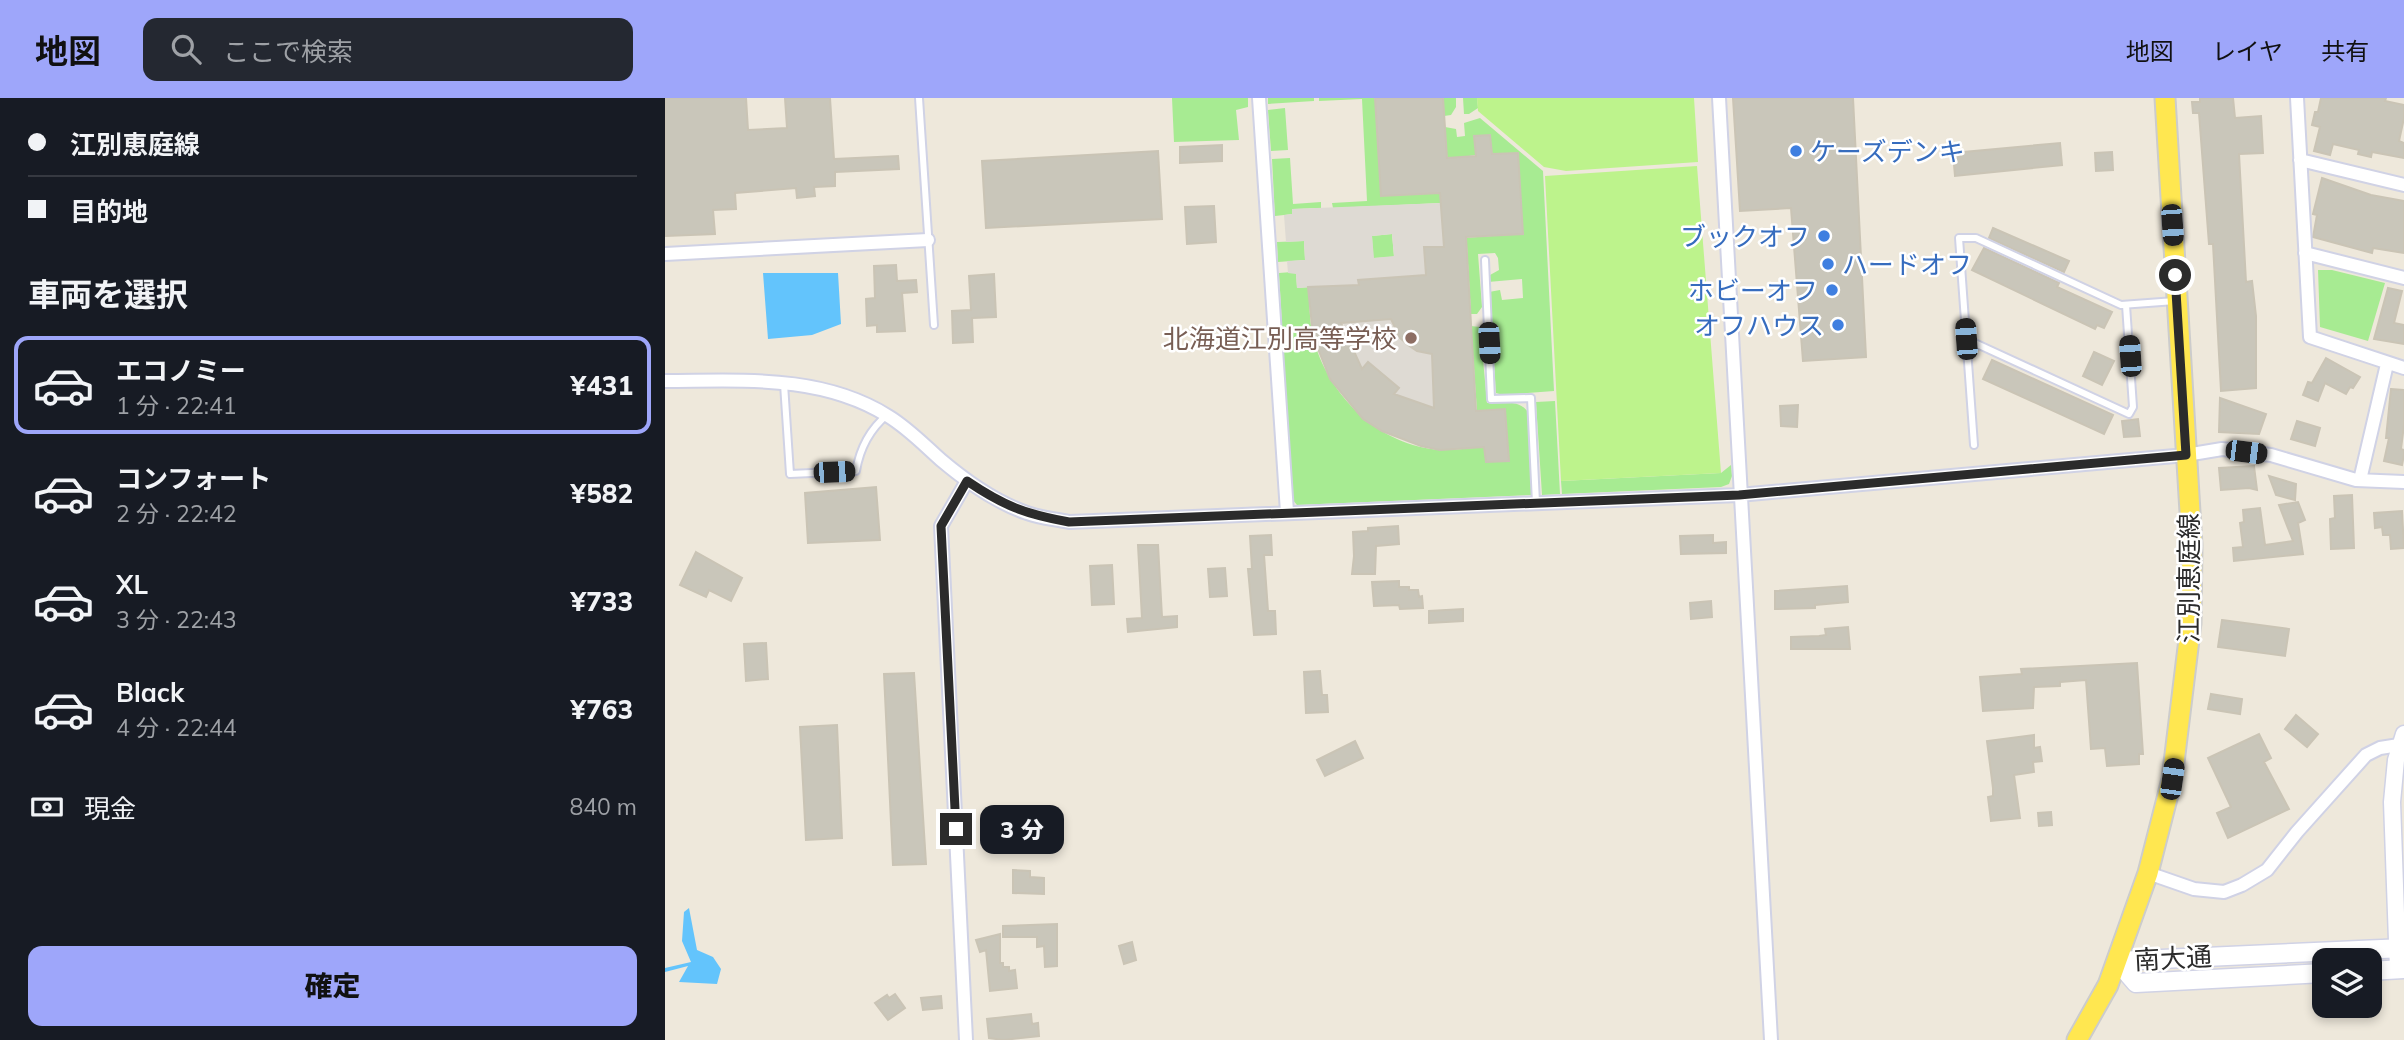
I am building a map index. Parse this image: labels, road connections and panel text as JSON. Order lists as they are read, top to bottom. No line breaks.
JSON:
{"streets":{"main road":["江別恵庭線","南大通"]},"crossings":[["江別恵庭線","南大通"]],"places":["ケーズデンキ","ブックオフ","ハードオフ","ホビーオフ","オフハウス","北海道江別高等学校"],"page":{"header":"地図","search":"ここで検索","nav":["地図","レイヤ","共有"],"banner":["江別恵庭線","目的地"],"heading":"車両を選択","list":[{"name":"エコノミー","note":"1 分 · 22:41","value":"¥431"},{"name":"コンフォート","note":"2 分 · 22:42","value":"¥582"},{"name":"XL","note":"3 分 · 22:43","value":"¥733"},{"name":"Black","note":"4 分 · 22:44","value":"¥763"}],"pay":["現金","840 m"],"bubble":"3 分","buttons":"確定"}}
